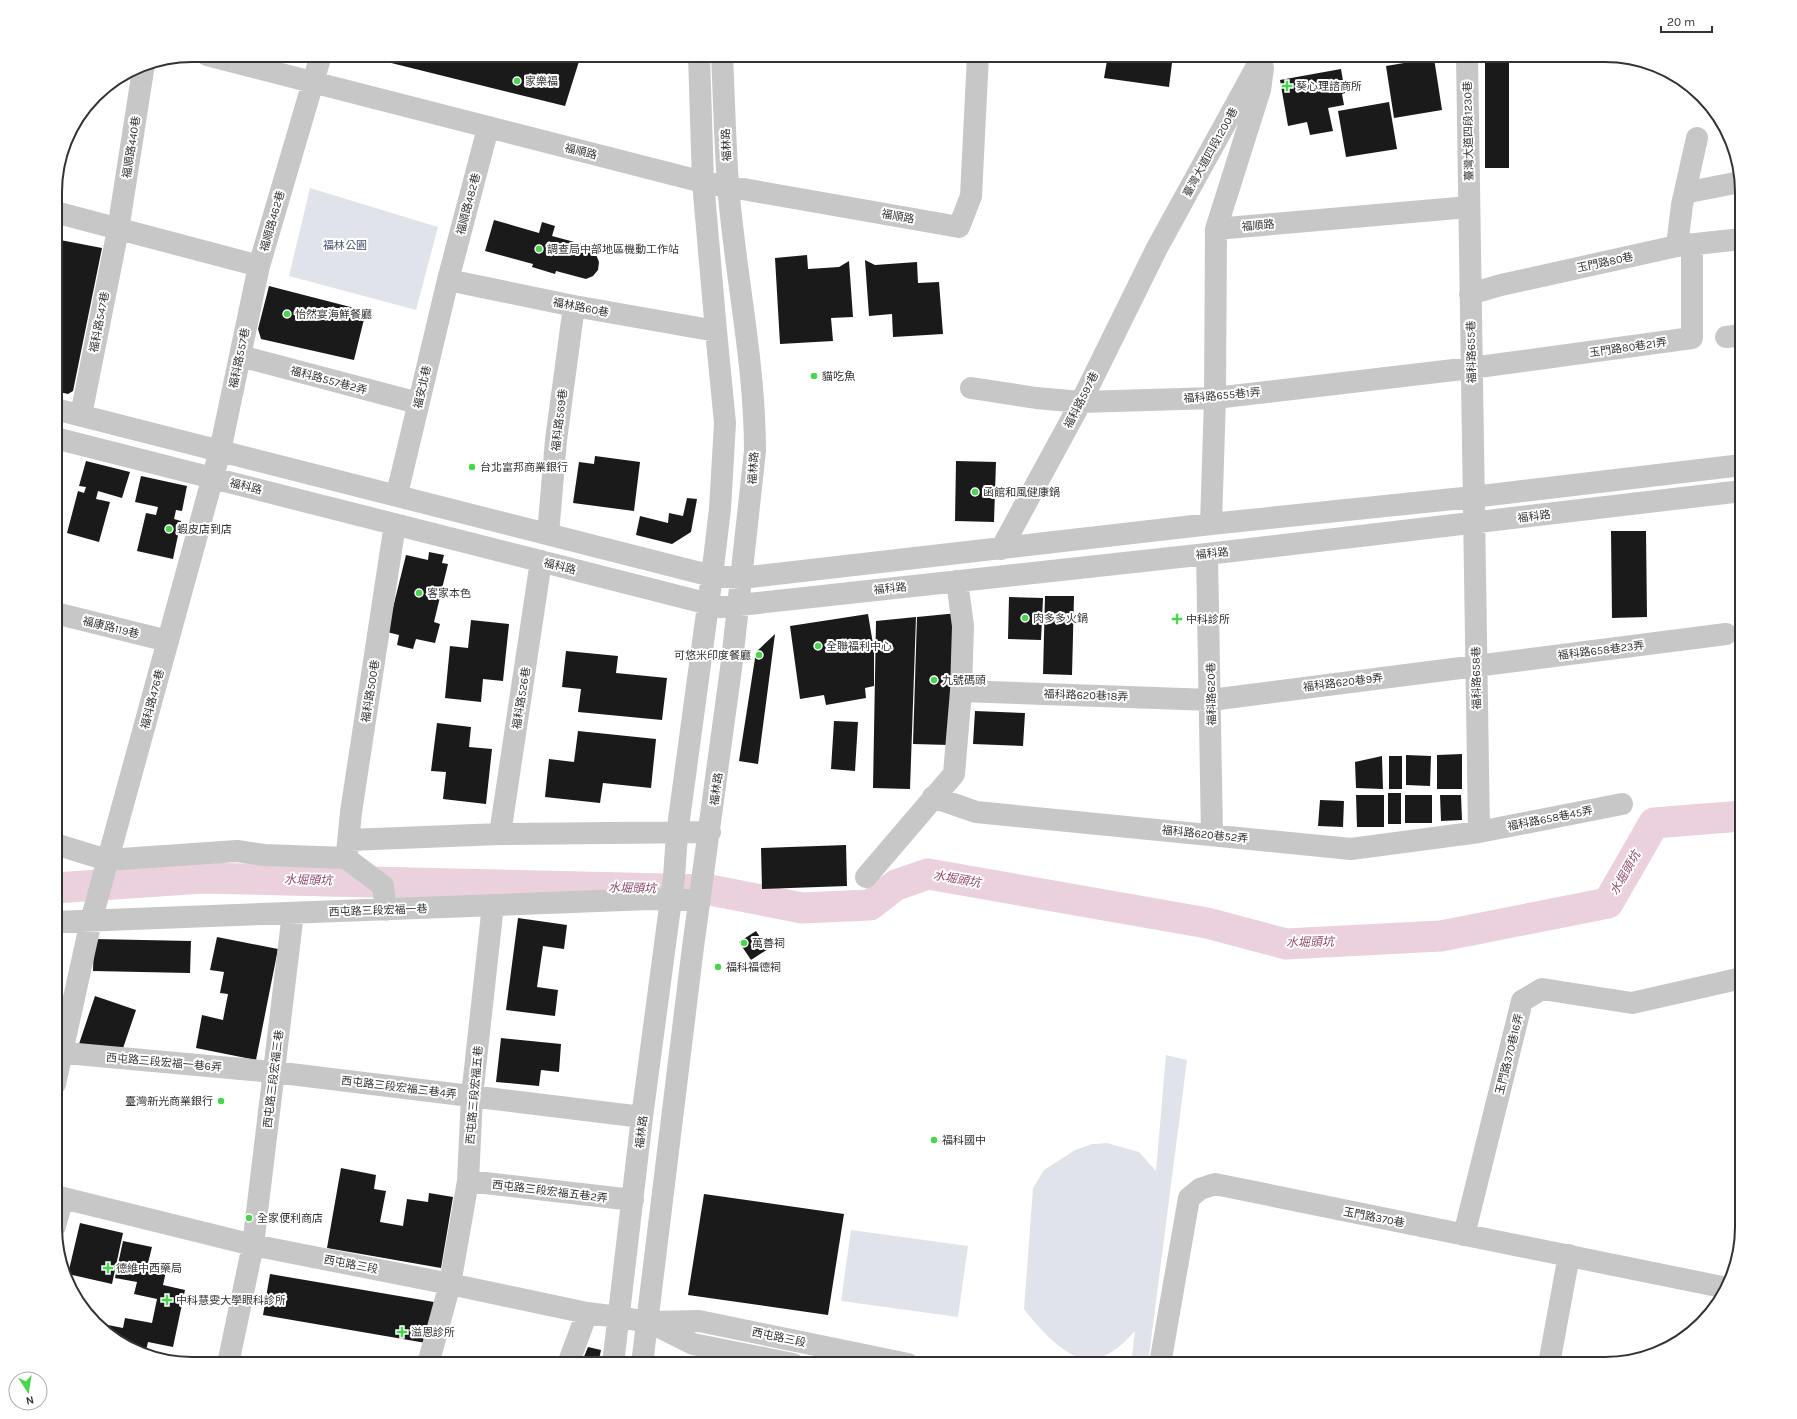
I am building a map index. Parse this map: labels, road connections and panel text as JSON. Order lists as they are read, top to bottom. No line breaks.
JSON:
{"streets":{"street":["臺灣大道四段1230巷","福林路","福順路440巷","福順路","臺灣大道四段1200巷","福順路482巷","福順路462巷","玉門路80巷","福林路60巷","福科路547巷","玉門路80巷21弄","福科路655巷","福科路557巷","福科路557巷2弄","福安北巷","福科路655巷1弄","福科路597巷","福科路569巷","福科路","福康路119巷","福科路658巷23弄","福科路658巷","福科路620巷9弄","福科路500巷","福科路620巷","福科路620巷18弄","福科路526巷","福科路476巷","福科路658巷45弄","福科路620巷52弄","西屯路三段宏福一巷","玉門路370巷16弄","西屯路三段宏福一巷6弄","西屯路三段宏福三巷","西屯路三段宏福三巷4弄","西屯路三段宏福五巷","西屯路三段宏福五巷2弄","玉門路370巷","西屯路三段"]},"crossings":[["臺灣大道四段1230巷","福順路"],["臺灣大道四段1230巷","福科路655巷"],["福林路","福順路"],["福林路","福科路"],["福林路","西屯路三段宏福一巷"],["福林路","西屯路三段宏福三巷4弄"],["福林路","西屯路三段宏福五巷2弄"],["福林路","西屯路三段"],["福順路440巷","福順路462巷"],["福順路440巷","福科路547巷"],["福順路","福順路482巷"],["福順路","福順路462巷"],["福順路","福科路655巷"],["臺灣大道四段1200巷","福科路597巷"],["福順路482巷","福林路60巷"],["福順路482巷","福安北巷"],["福順路462巷","福科路547巷"],["福順路462巷","福科路557巷"],["玉門路80巷","玉門路80巷21弄"],["玉門路80巷","福科路655巷"],["福林路60巷","福安北巷"],["福林路60巷","福科路569巷"],["玉門路80巷21弄","福科路655巷"],["玉門路80巷21弄","福科路655巷1弄"],["福科路655巷","福科路655巷1弄"],["福科路655巷","福科路"],["福科路655巷","福科路658巷"],["福科路557巷","福科路557巷2弄"],["福科路557巷","福科路"],["福科路557巷","福科路476巷"],["福科路557巷2弄","福安北巷"],["福科路655巷1弄","福科路597巷"],["福科路","福科路658巷"],["福科路","福科路500巷"],["福科路","福科路620巷"],["福科路","福科路526巷"],["福科路","福科路476巷"],["福康路119巷","福科路476巷"],["福科路658巷23弄","福科路658巷"],["福科路658巷23弄","福科路620巷9弄"],["福科路658巷","福科路620巷9弄"],["福科路658巷","福科路658巷45弄"],["福科路658巷","福科路620巷52弄"],["福科路620巷9弄","福科路620巷"],["福科路620巷9弄","福科路620巷18弄"],["福科路620巷","福科路620巷18弄"],["福科路620巷","福科路620巷52弄"],["福科路476巷","西屯路三段宏福一巷"],["福科路658巷45弄","福科路620巷52弄"],["西屯路三段宏福一巷","西屯路三段宏福三巷"],["西屯路三段宏福一巷","西屯路三段宏福五巷"],["玉門路370巷16弄","玉門路370巷"],["西屯路三段宏福一巷6弄","西屯路三段宏福三巷"],["西屯路三段宏福一巷6弄","西屯路三段宏福三巷4弄"],["西屯路三段宏福三巷","西屯路三段宏福三巷4弄"],["西屯路三段宏福三巷","西屯路三段"],["西屯路三段宏福三巷4弄","西屯路三段宏福五巷"],["西屯路三段宏福五巷","西屯路三段宏福五巷2弄"],["西屯路三段宏福五巷","西屯路三段"]],"water":["水堀頭坑"],"parks":["福林公園"],"places":{"other":["家樂福","調查局中部地區機動工作站","怡然宴海鮮餐廳","貓吃魚","台北富邦商業銀行","函館和風健康鍋","蝦皮店到店","客家本色","肉多多火鍋","全聯福利中心","可悠米印度餐廳","九號碼頭","萬善祠","福科福德祠","臺灣新光商業銀行","福科國中","全家便利商店"],"health":["葵心理諮商所","中科診所","德維中西藥局","中科慧雯大學眼科診所","溢恩診所"]},"scale_bar":"20 m","north":"bottom"}
